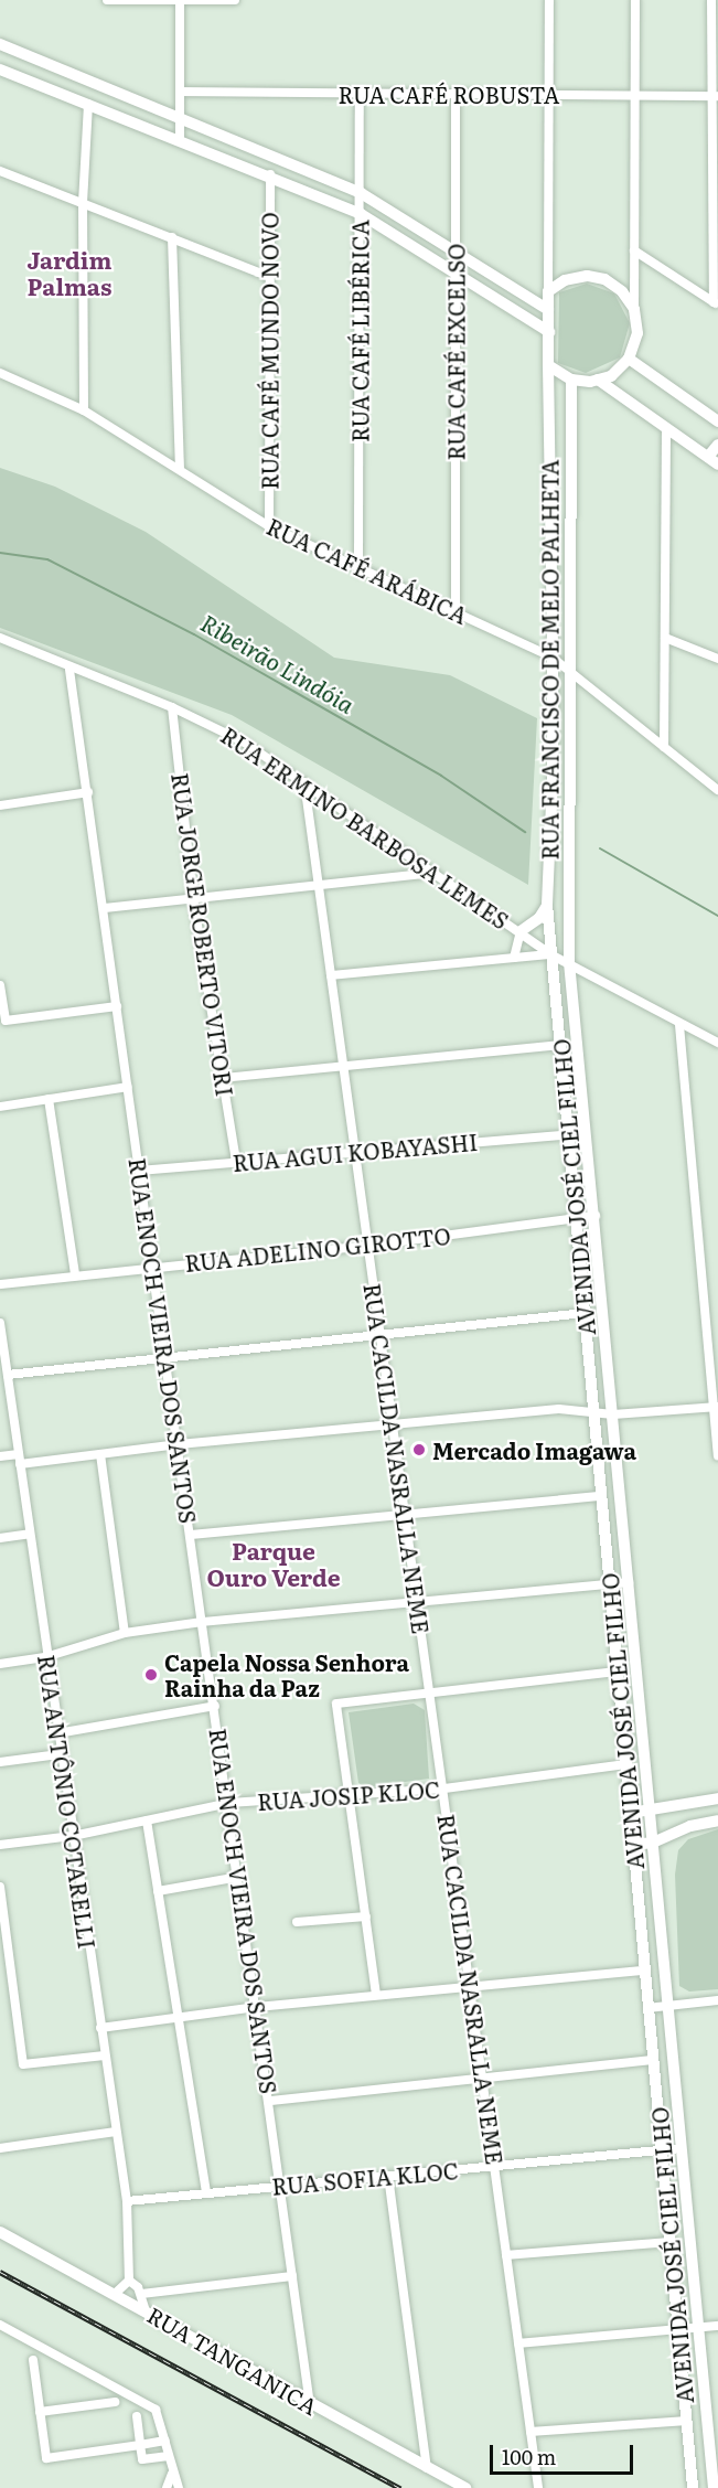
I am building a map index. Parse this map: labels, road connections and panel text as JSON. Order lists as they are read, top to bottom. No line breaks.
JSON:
{"streets":{"street":["RUA CAFÉ ROBUSTA","RUA CAFÉ LIBÉRICA","RUA CAFÉ MUNDO NOVO","RUA CAFÉ EXCELSO","RUA CAFÉ ARÁBICA","RUA FRANCISCO DE MELO PALHETA","RUA ERMINO BARBOSA LEMES","RUA JORGE ROBERTO VITORI","RUA AGUI KOBAYASHI","AVENIDA JOSÉ CIEL FILHO","RUA ADELINO GIROTTO","RUA ENOCH VIEIRA DOS SANTOS","RUA CACILDA NASRALLA NEME","RUA JOSIP KLOC","RUA ANTÔNIO COTARELLI","RUA SOFIA KLOC","RUA TANGANICA"]},"crossings":[["RUA CAFÉ ROBUSTA","RUA CAFÉ LIBÉRICA"],["RUA CAFÉ ROBUSTA","RUA CAFÉ EXCELSO"],["RUA CAFÉ LIBÉRICA","RUA CAFÉ ARÁBICA"],["RUA CAFÉ MUNDO NOVO","RUA CAFÉ ARÁBICA"],["RUA CAFÉ EXCELSO","RUA CAFÉ ARÁBICA"],["RUA CAFÉ ARÁBICA","RUA FRANCISCO DE MELO PALHETA"],["RUA FRANCISCO DE MELO PALHETA","RUA ERMINO BARBOSA LEMES"],["RUA FRANCISCO DE MELO PALHETA","AVENIDA JOSÉ CIEL FILHO"],["RUA ERMINO BARBOSA LEMES","RUA JORGE ROBERTO VITORI"],["RUA ERMINO BARBOSA LEMES","AVENIDA JOSÉ CIEL FILHO"],["RUA ERMINO BARBOSA LEMES","RUA ENOCH VIEIRA DOS SANTOS"],["RUA ERMINO BARBOSA LEMES","RUA CACILDA NASRALLA NEME"],["RUA JORGE ROBERTO VITORI","RUA AGUI KOBAYASHI"],["RUA AGUI KOBAYASHI","AVENIDA JOSÉ CIEL FILHO"],["RUA AGUI KOBAYASHI","RUA ENOCH VIEIRA DOS SANTOS"],["RUA AGUI KOBAYASHI","RUA CACILDA NASRALLA NEME"],["AVENIDA JOSÉ CIEL FILHO","RUA ADELINO GIROTTO"],["AVENIDA JOSÉ CIEL FILHO","RUA JOSIP KLOC"],["AVENIDA JOSÉ CIEL FILHO","RUA SOFIA KLOC"],["RUA ADELINO GIROTTO","RUA ENOCH VIEIRA DOS SANTOS"],["RUA ADELINO GIROTTO","RUA CACILDA NASRALLA NEME"],["RUA ENOCH VIEIRA DOS SANTOS","RUA JOSIP KLOC"],["RUA ENOCH VIEIRA DOS SANTOS","RUA SOFIA KLOC"],["RUA ENOCH VIEIRA DOS SANTOS","RUA TANGANICA"],["RUA CACILDA NASRALLA NEME","RUA JOSIP KLOC"],["RUA CACILDA NASRALLA NEME","RUA SOFIA KLOC"],["RUA JOSIP KLOC","RUA ANTÔNIO COTARELLI"],["RUA ANTÔNIO COTARELLI","RUA SOFIA KLOC"]],"districts":["Jardim Palmas","Parque Ouro Verde"],"water":["Ribeirão Lindóia"],"places":["Mercado Imagawa","Capela Nossa Senhora Rainha da Paz"],"scale_bar":"100 m"}
